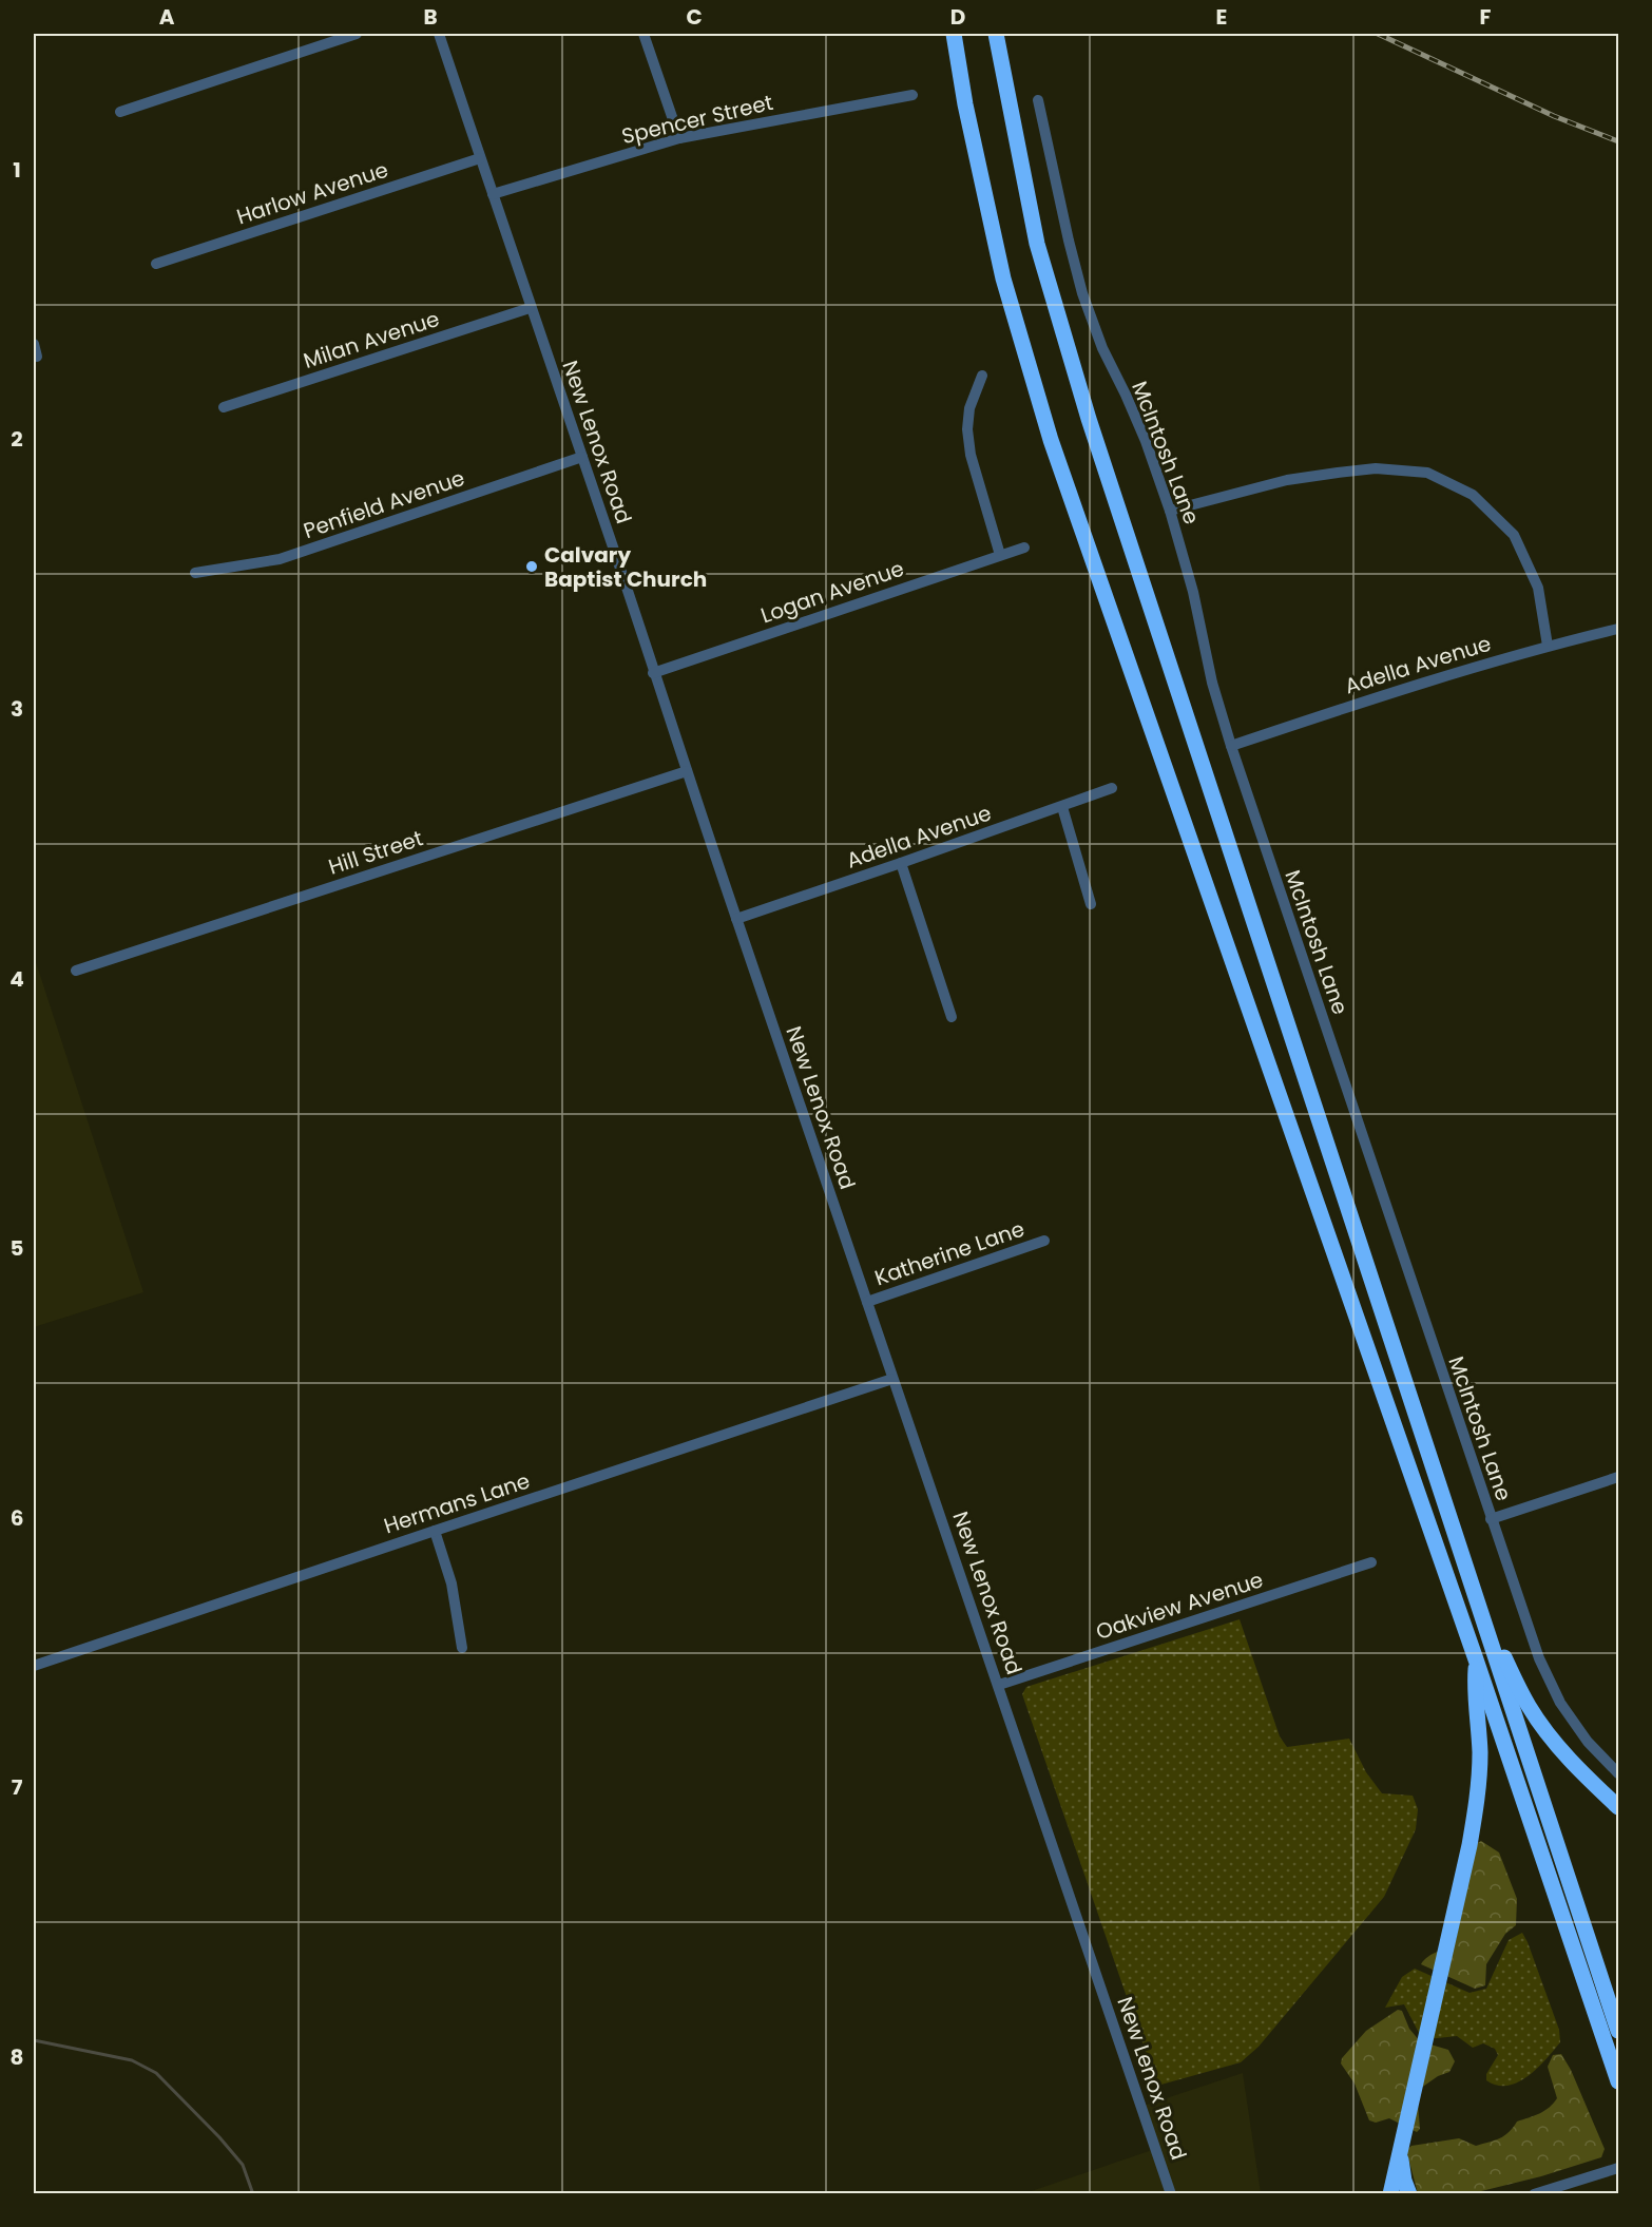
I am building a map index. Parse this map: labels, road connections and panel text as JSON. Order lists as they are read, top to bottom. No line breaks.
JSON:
{"streets":{"street":["Spencer Street","Harlow Avenue","Milan Avenue","New Lenox Road","McIntosh Lane","Penfield Avenue","Logan Avenue","Adella Avenue","Hill Street","Katherine Lane","Hermans Lane","Oakview Avenue"]},"crossings":[["Spencer Street","New Lenox Road"],["Harlow Avenue","New Lenox Road"],["Milan Avenue","New Lenox Road"],["New Lenox Road","Penfield Avenue"],["New Lenox Road","Logan Avenue"],["New Lenox Road","Adella Avenue"],["New Lenox Road","Hill Street"],["New Lenox Road","Katherine Lane"],["New Lenox Road","Hermans Lane"],["New Lenox Road","Oakview Avenue"],["McIntosh Lane","Adella Avenue"]],"places":["Calvary Baptist Church"],"grid":{"columns":["A","B","C","D","E","F"],"rows":["1","2","3","4","5","6","7","8"]}}
